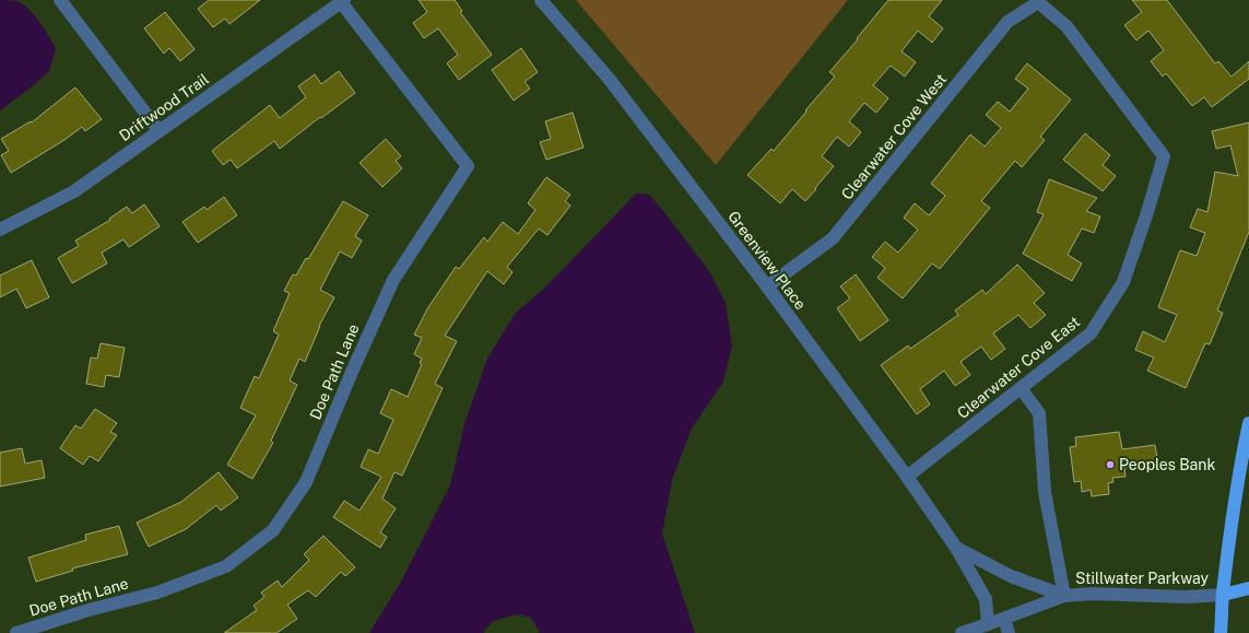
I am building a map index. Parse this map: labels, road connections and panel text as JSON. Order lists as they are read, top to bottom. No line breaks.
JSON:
{"streets":{"street":["Driftwood Trail","Clearwater Cove West","Greenview Place","Clearwater Cove East","Doe Path Lane","Stillwater Parkway"]},"crossings":[["Driftwood Trail","Doe Path Lane"],["Clearwater Cove West","Greenview Place"],["Clearwater Cove West","Clearwater Cove East"],["Greenview Place","Clearwater Cove East"],["Greenview Place","Stillwater Parkway"]],"places":["Peoples Bank"]}
